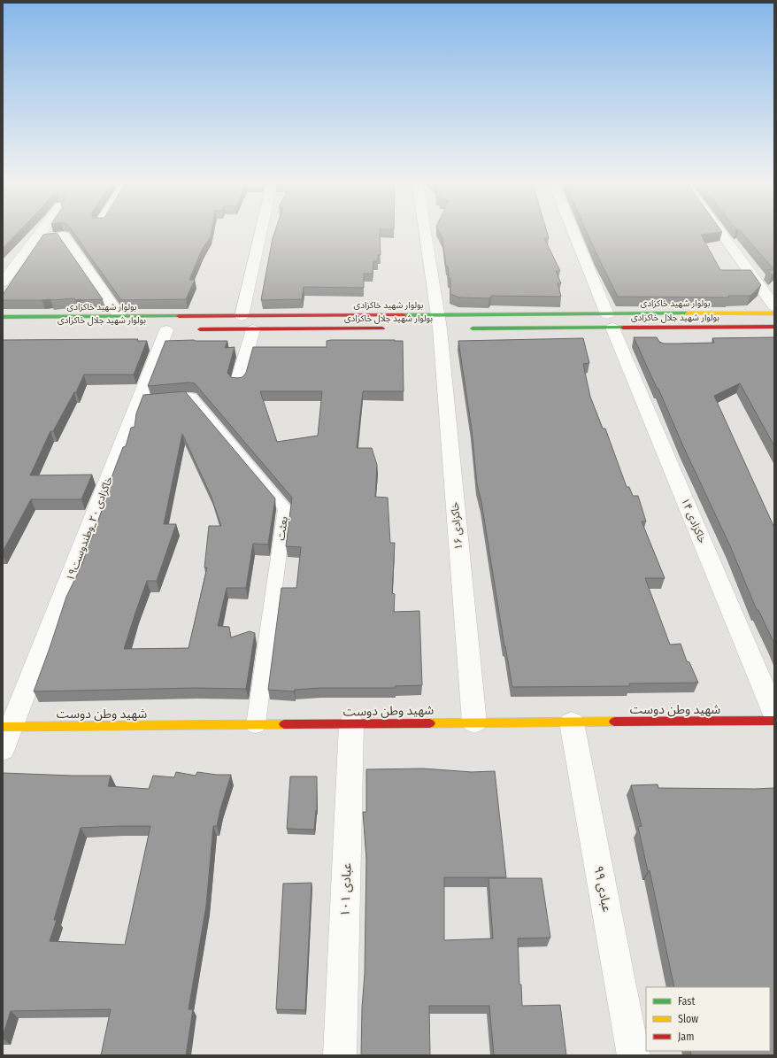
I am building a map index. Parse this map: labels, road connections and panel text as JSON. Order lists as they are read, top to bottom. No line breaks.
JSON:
{"streets":{"street":["بولوار شهید خاکزادی","بولوار شهید جلال خاکزادی","خاکزادی ۱۴","خاکزادی ۱۶","خاکزادی ۲۰_وطندوست۱۹","شهید وطن دوست","عبادی ۹۹","عبادی ۱۰۱"],"lane":["بعثت"]},"crossings":[["بولوار شهید خاکزادی","بولوار شهید جلال خاکزادی"],["بولوار شهید خاکزادی","خاکزادی ۱۴"],["بولوار شهید خاکزادی","خاکزادی ۱۶"],["بولوار شهید جلال خاکزادی","خاکزادی ۱۴"],["خاکزادی ۱۶","شهید وطن دوست"],["خاکزادی ۲۰_وطندوست۱۹","بعثت"],["خاکزادی ۲۰_وطندوست۱۹","شهید وطن دوست"],["بعثت","شهید وطن دوست"],["شهید وطن دوست","عبادی ۹۹"],["شهید وطن دوست","عبادی ۱۰۱"]],"legend":["Fast","Slow","Jam"]}
